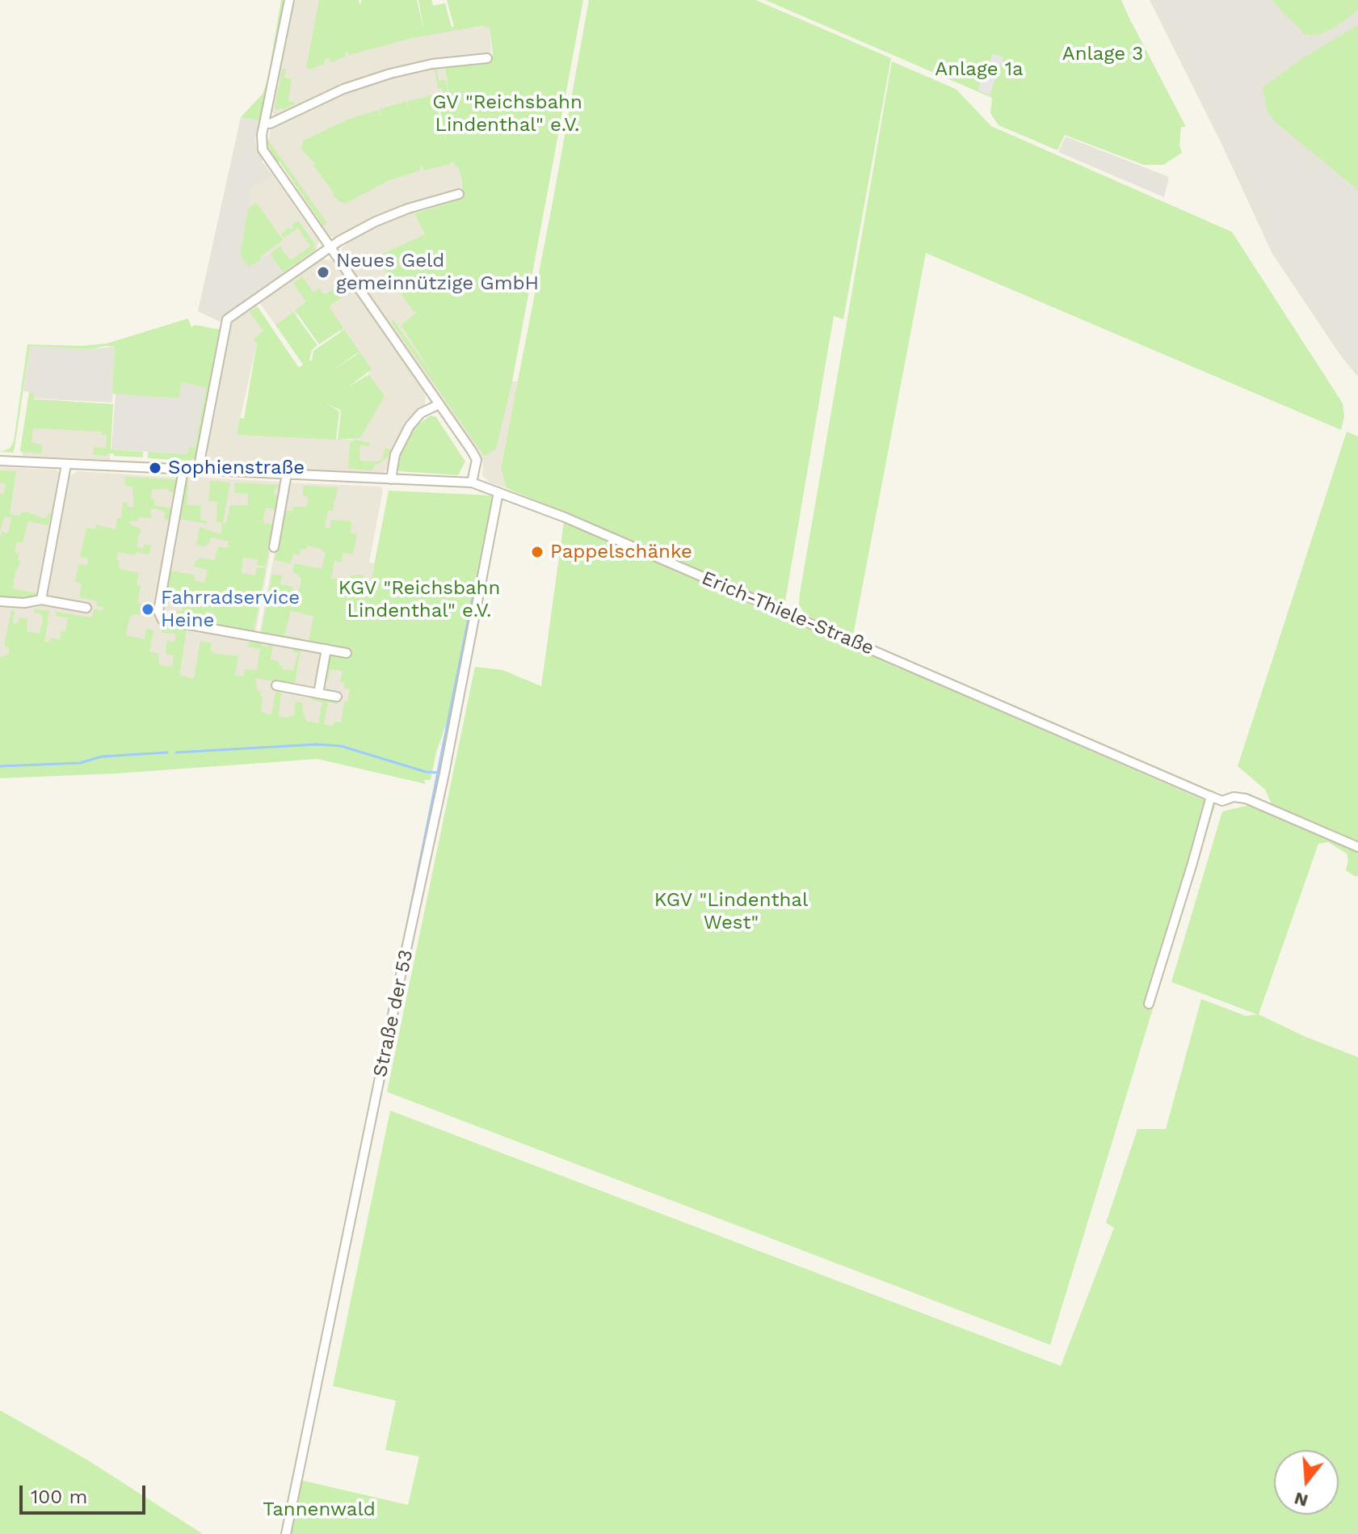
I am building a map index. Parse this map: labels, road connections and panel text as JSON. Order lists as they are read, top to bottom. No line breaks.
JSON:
{"streets":{"street":["Erich-Thiele-Straße","Straße der 53"]},"crossings":[["Erich-Thiele-Straße","Straße der 53"]],"parks":["Anlage 3","Anlage 1a","GV \"Reichsbahn Lindenthal\" e.V.","KGV \"Reichsbahn Lindenthal\" e.V.","KGV \"Lindenthal West\"","Tannenwald"],"places":["Neues Geld gemeinnützige GmbH","Sophienstraße","Pappelschänke","Fahrradservice Heine"],"scale_bar":"100 m","north":"bottom"}
